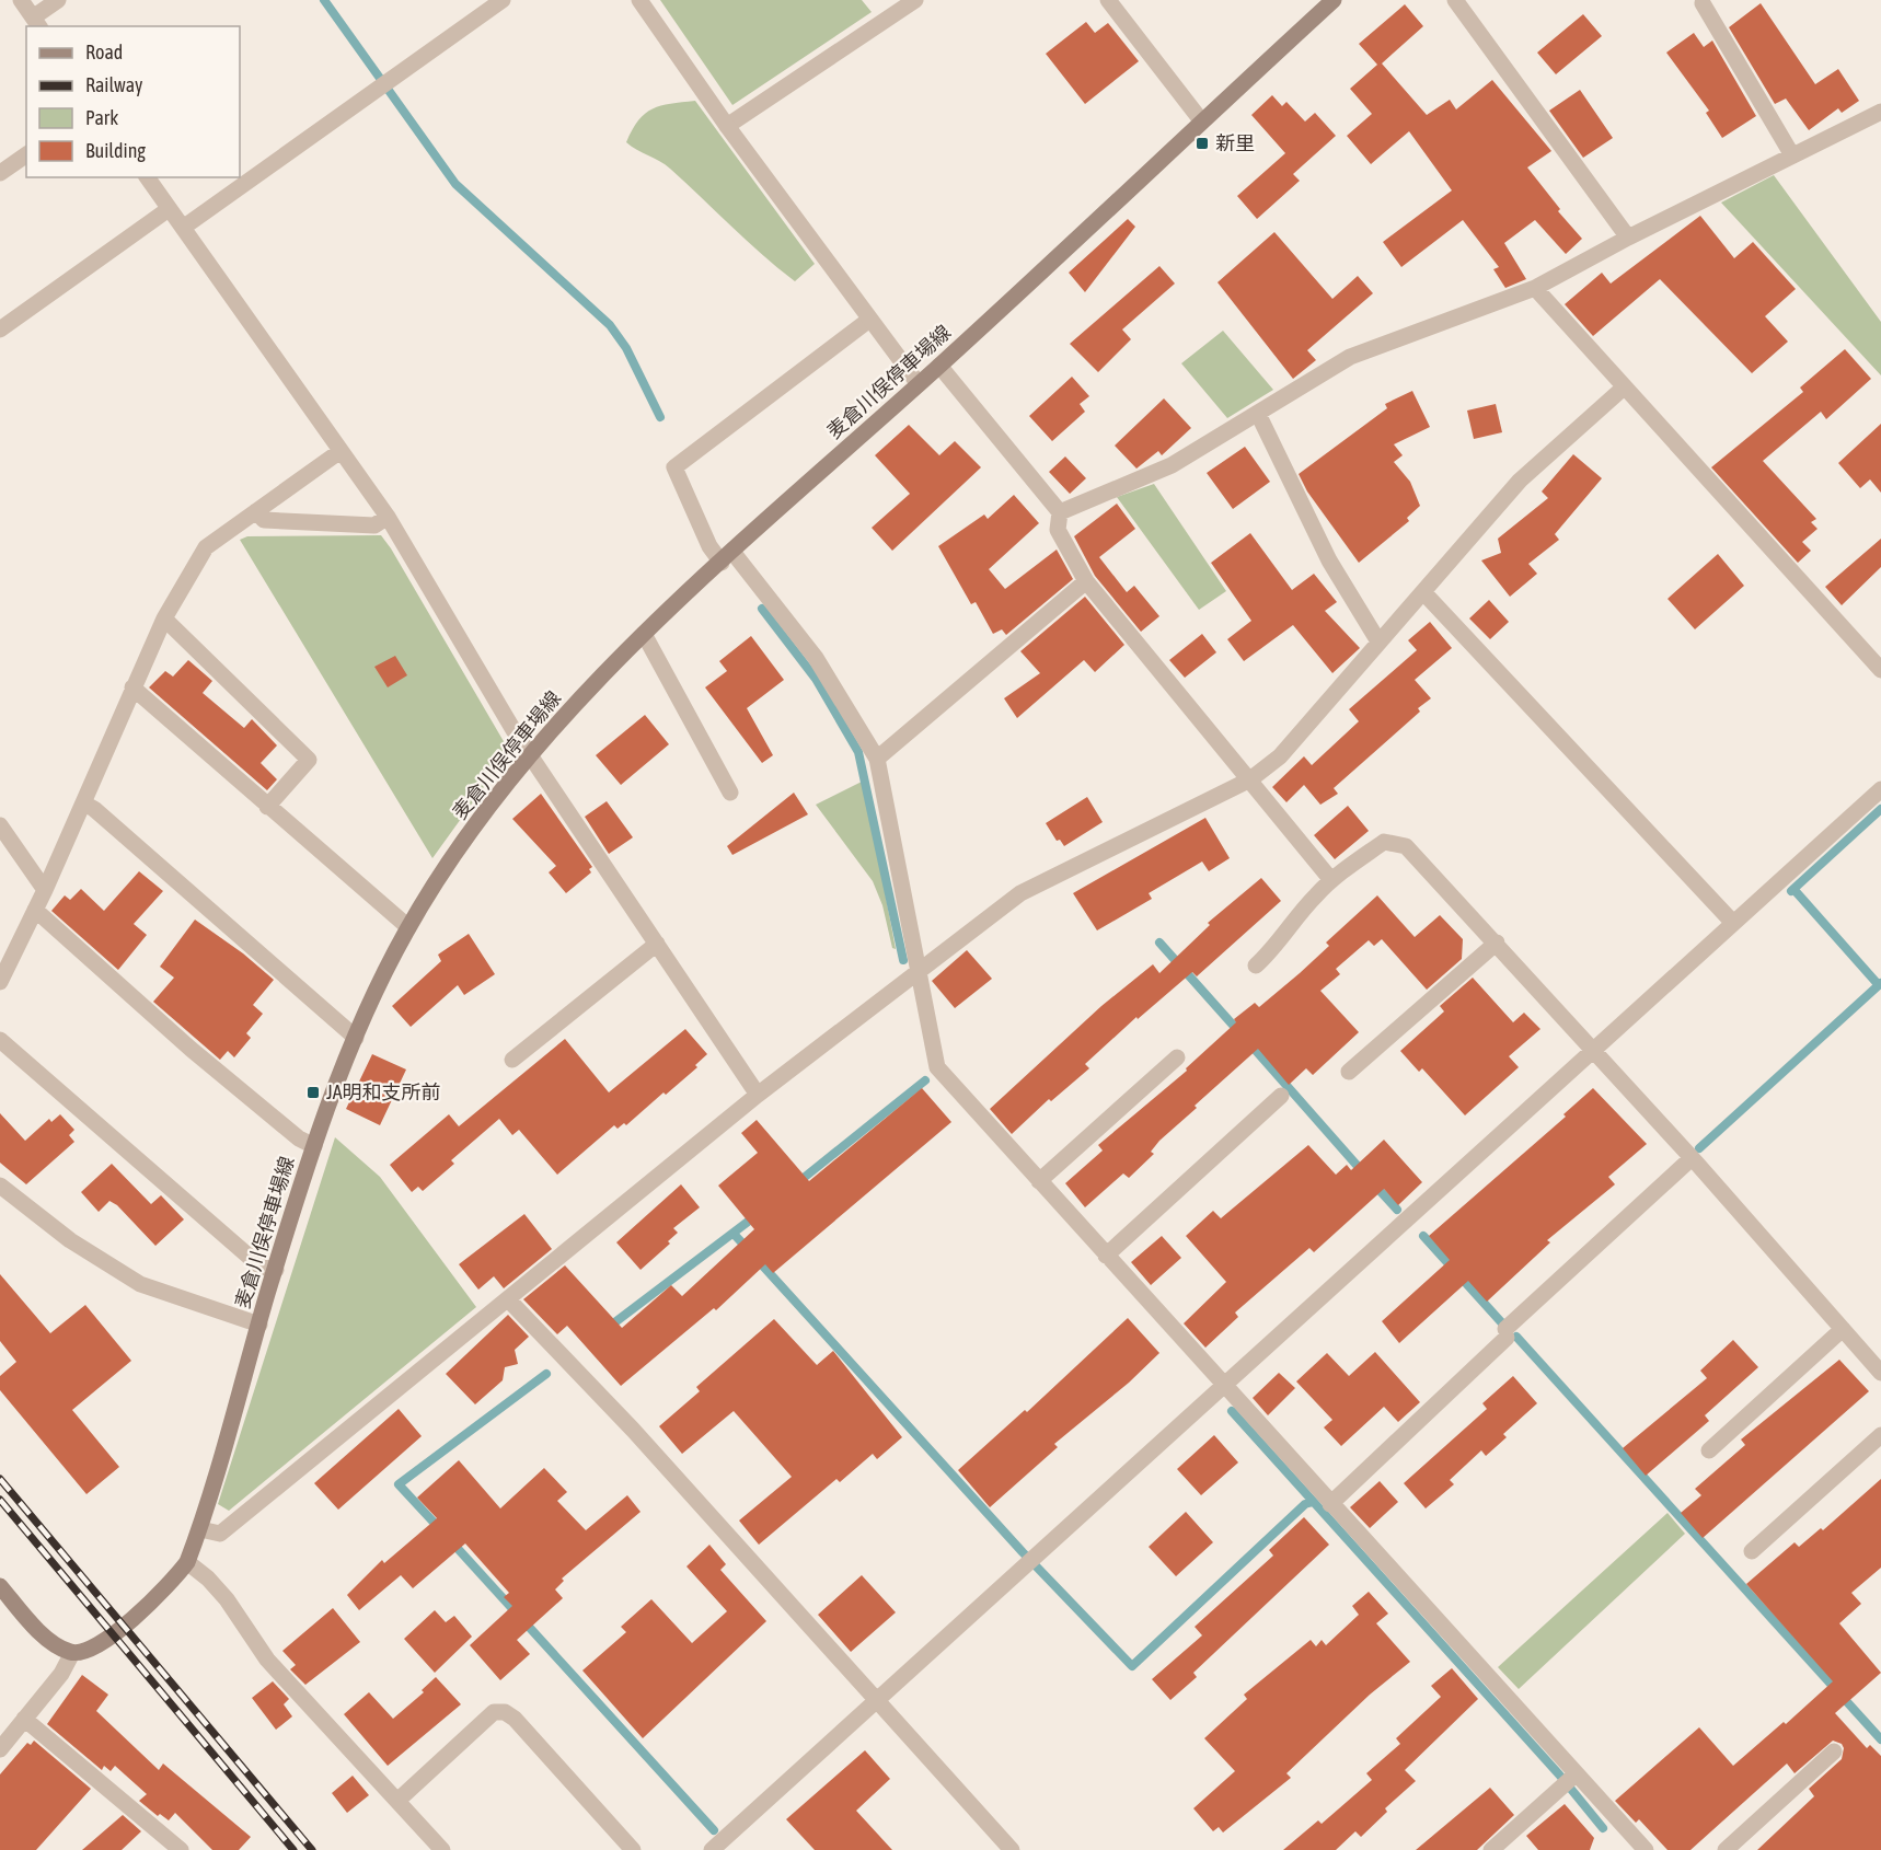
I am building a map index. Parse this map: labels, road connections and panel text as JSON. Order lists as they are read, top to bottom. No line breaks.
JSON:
{"streets":{"main road":["麦倉川俣停車場線"]},"places":{"transit":["新里","JA明和支所前"]},"legend":["Road","Railway","Park","Building"]}
